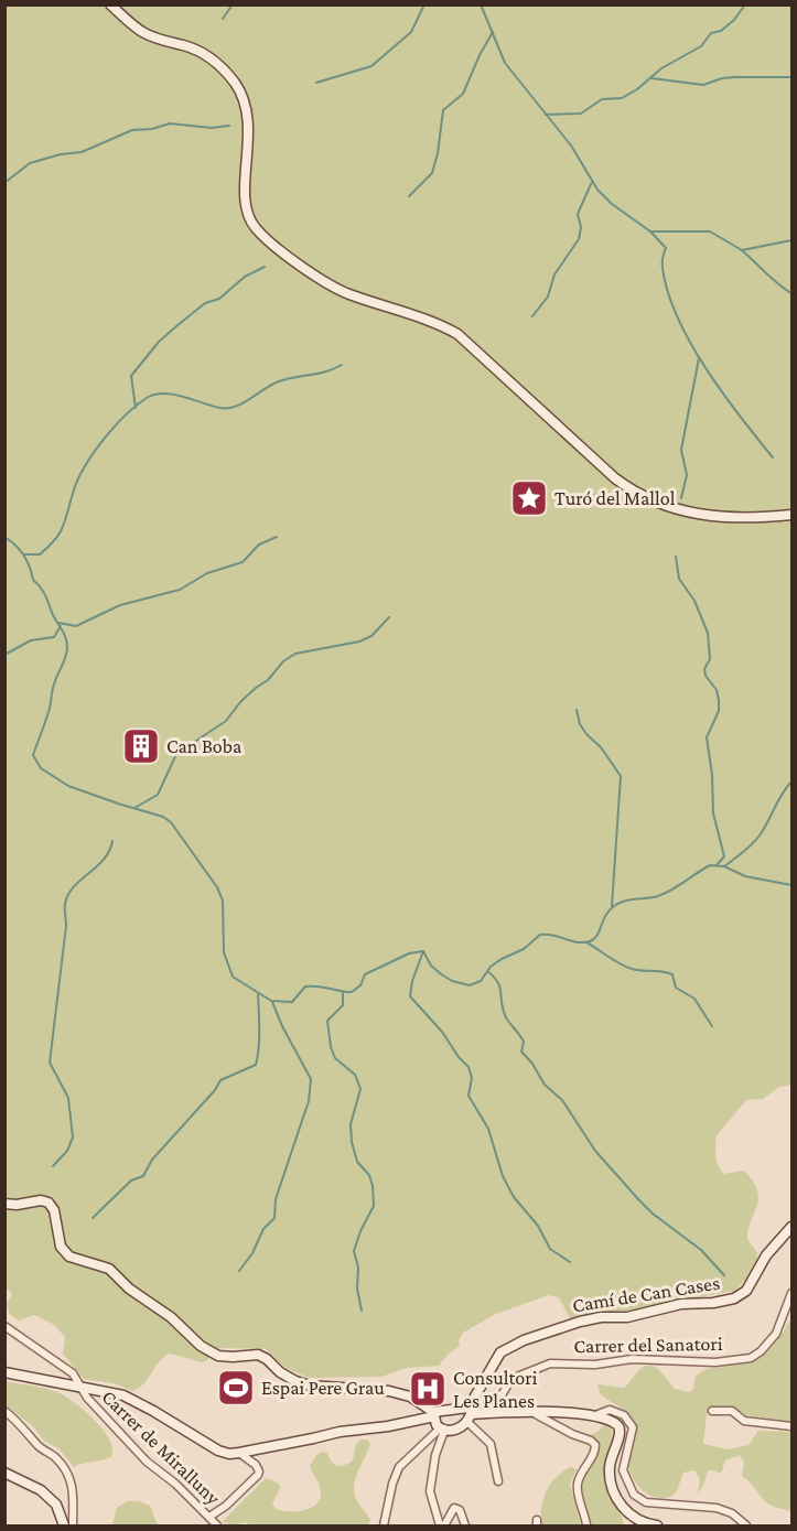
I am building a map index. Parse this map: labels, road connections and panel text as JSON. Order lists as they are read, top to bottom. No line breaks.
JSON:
{"streets":{"street":["Camí de Can Cases","Carrer del Sanatori","Carrer de Miralluny"]},"places":{"place":["Turó del Mallol"],"building":["Can Boba"],"sports":["Espai Pere Grau"],"hospital":["Consultori Les Planes"]}}
